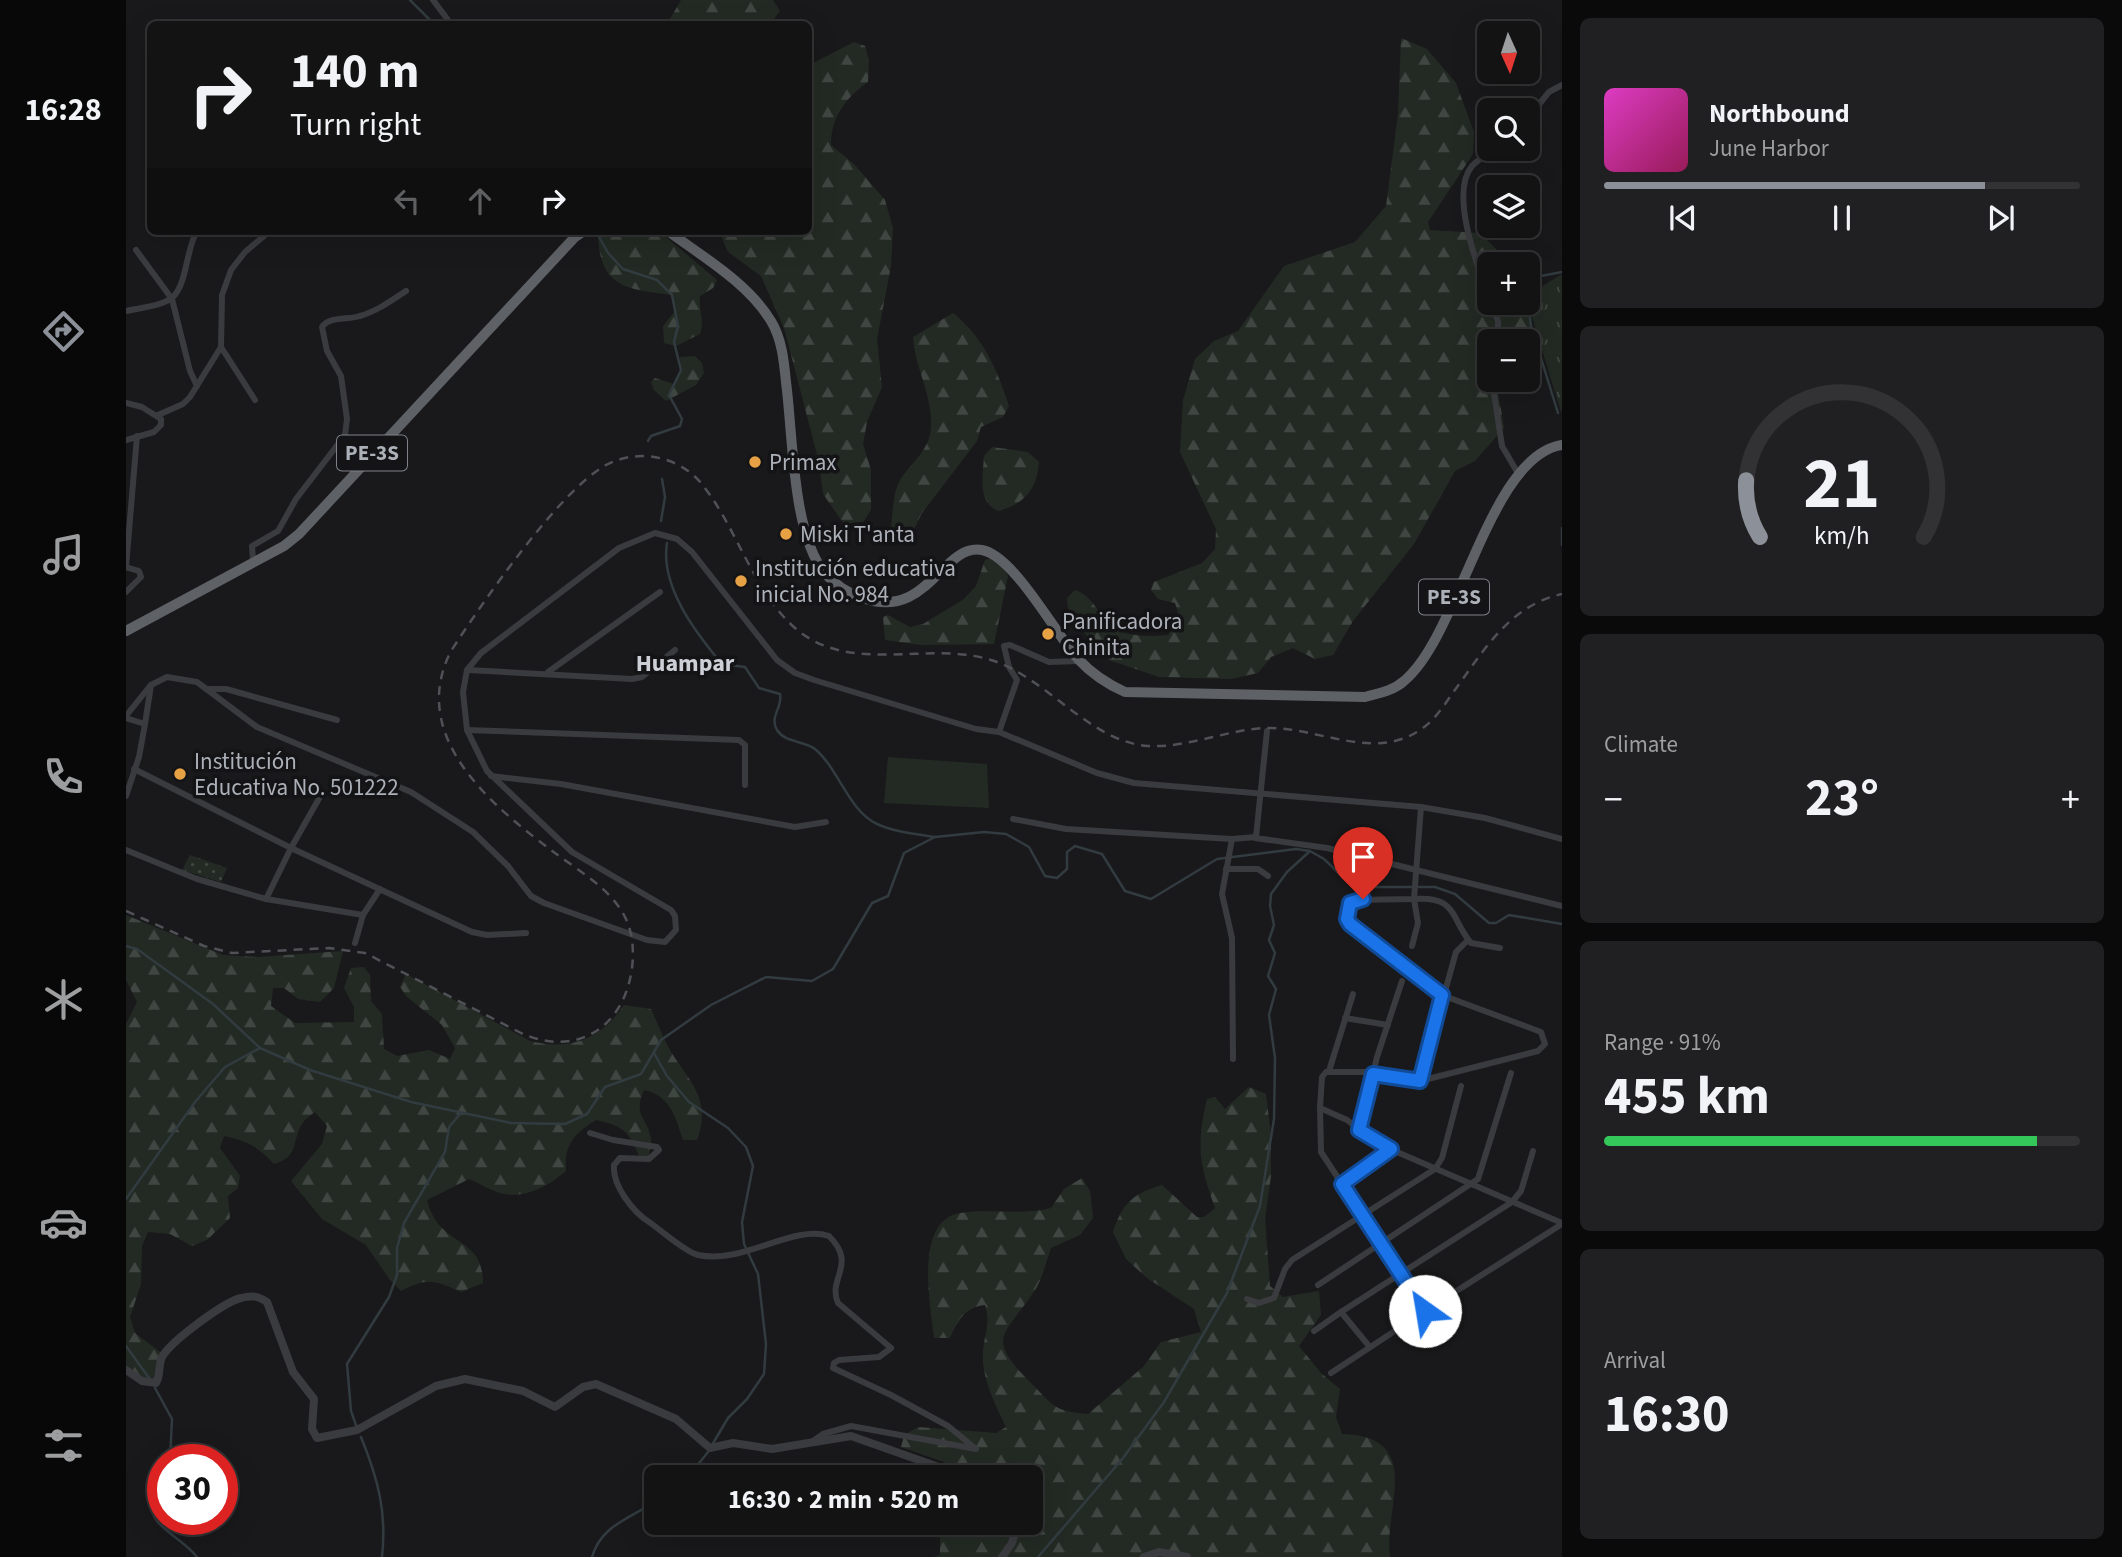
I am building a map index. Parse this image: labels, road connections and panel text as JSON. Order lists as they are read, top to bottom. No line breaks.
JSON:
{"streets":{"highway":["PE-3S"]},"districts":["Huampar"],"places":["Primax","Miski T'anta","Institución educativa inicial No. 984","Panificadora Chinita","Institución Educativa No. 501222"],"north":"bottom","page":{"tabs":"16:28","map_buttons":["+","−"],"turn":["140 m","Turn right"],"song":["Northbound","June Harbor"],"tile":["Climate",["Range · 91%","455 km"],["Arrival","16:30"]],"heat":["−","23°","+"],"limit":"30","trip":"16:30 · 2 min · 520 m","gauge":["21","km/h"]}}
